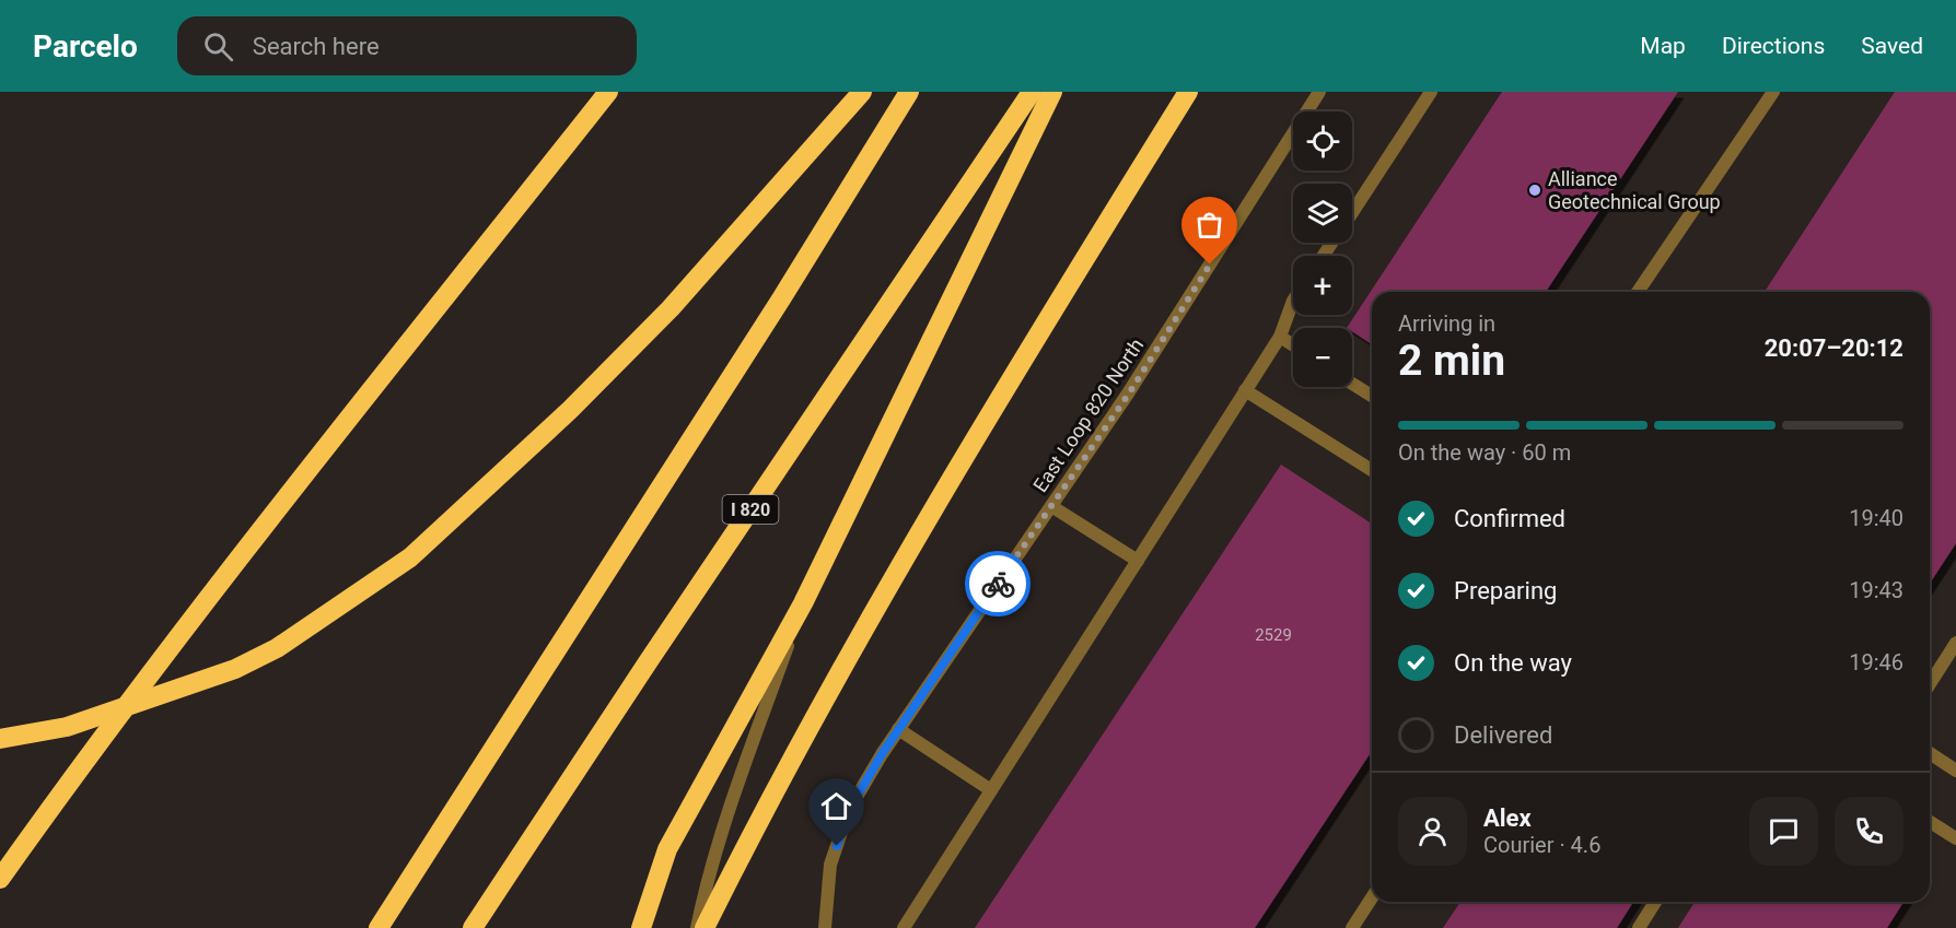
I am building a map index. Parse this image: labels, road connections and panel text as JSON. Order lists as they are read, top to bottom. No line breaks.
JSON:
{"streets":{"highway":["I 820"],"street":["East Loop 820 North"]},"places":["Alliance Geotechnical Group"],"house_numbers":["2529"],"page":{"header":"Parcelo","search":"Search here","nav":["Map","Directions","Saved"],"map_buttons":["+","−"],"heading":["2 min","Arriving in","20:07–20:12"],"panel":["Alex","Courier · 4.6"],"bar":"On the way · 60 m","list":[["Confirmed","19:40"],["Preparing","19:43"],["On the way","19:46"],"Delivered"]}}
